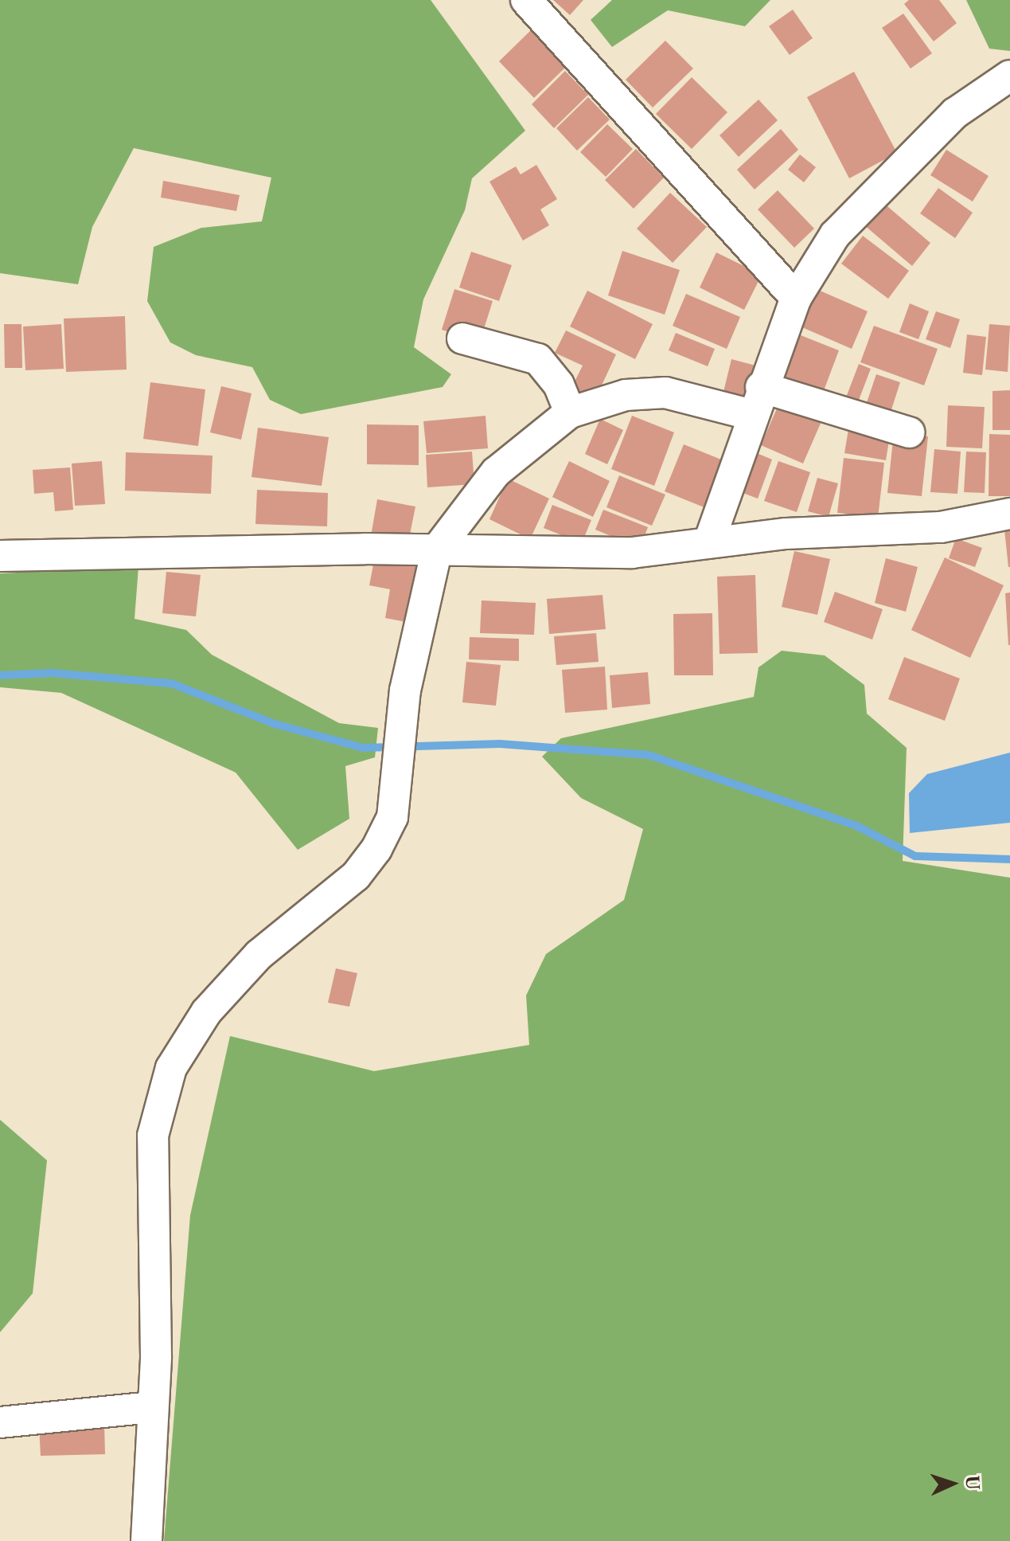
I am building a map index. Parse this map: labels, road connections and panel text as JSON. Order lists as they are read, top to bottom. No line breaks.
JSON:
{"north":"right"}
